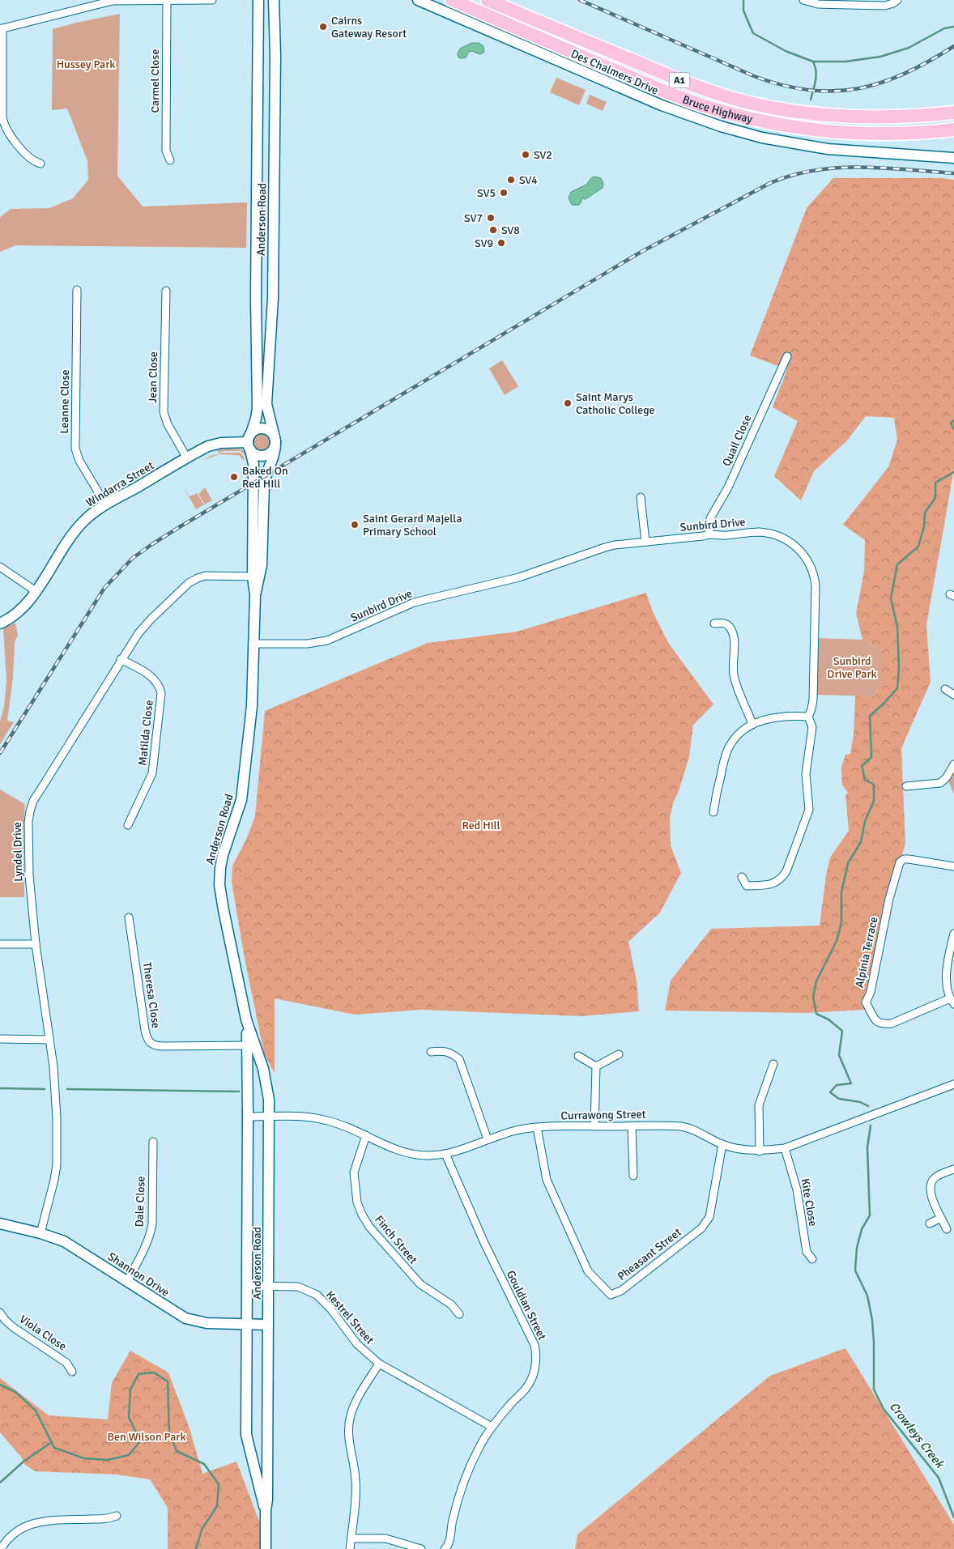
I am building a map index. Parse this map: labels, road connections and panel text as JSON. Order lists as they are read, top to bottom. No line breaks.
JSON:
{"streets":{"highway":["A1","Bruce Highway"],"street":["Des Chalmers Drive","Carmel Close","Anderson Road","Jean Close","Leanne Close","Quail Close","Windarra Street","Sunbird Drive","Matilda Close","Lyndel Drive","Alpinia Terrace","Theresa Close","Currawong Street","Dale Close","Kite Close","Finch Street","Pheasant Street","Shannon Drive","Gouldian Street","Kestrel Street","Viola Close"]},"crossings":[["Anderson Road","Windarra Street"],["Anderson Road","Sunbird Drive"],["Anderson Road","Lyndel Drive"],["Anderson Road","Theresa Close"],["Anderson Road","Currawong Street"],["Anderson Road","Shannon Drive"],["Anderson Road","Kestrel Street"],["Jean Close","Windarra Street"],["Leanne Close","Windarra Street"],["Quail Close","Sunbird Drive"],["Matilda Close","Lyndel Drive"],["Lyndel Drive","Shannon Drive"],["Currawong Street","Kite Close"],["Currawong Street","Finch Street"],["Currawong Street","Pheasant Street"],["Currawong Street","Gouldian Street"],["Dale Close","Shannon Drive"],["Gouldian Street","Kestrel Street"]],"water":["Crowleys Creek"],"parks":["Hussey Park","Sunbird Drive Park","Red Hill","Ben Wilson Park"],"places":["Cairns Gateway Resort","SV2","SV4","SV5","SV7","SV8","SV9","Saint Marys Catholic College","Baked On Red HIll","Saint Gerard Majella Primary School"]}
